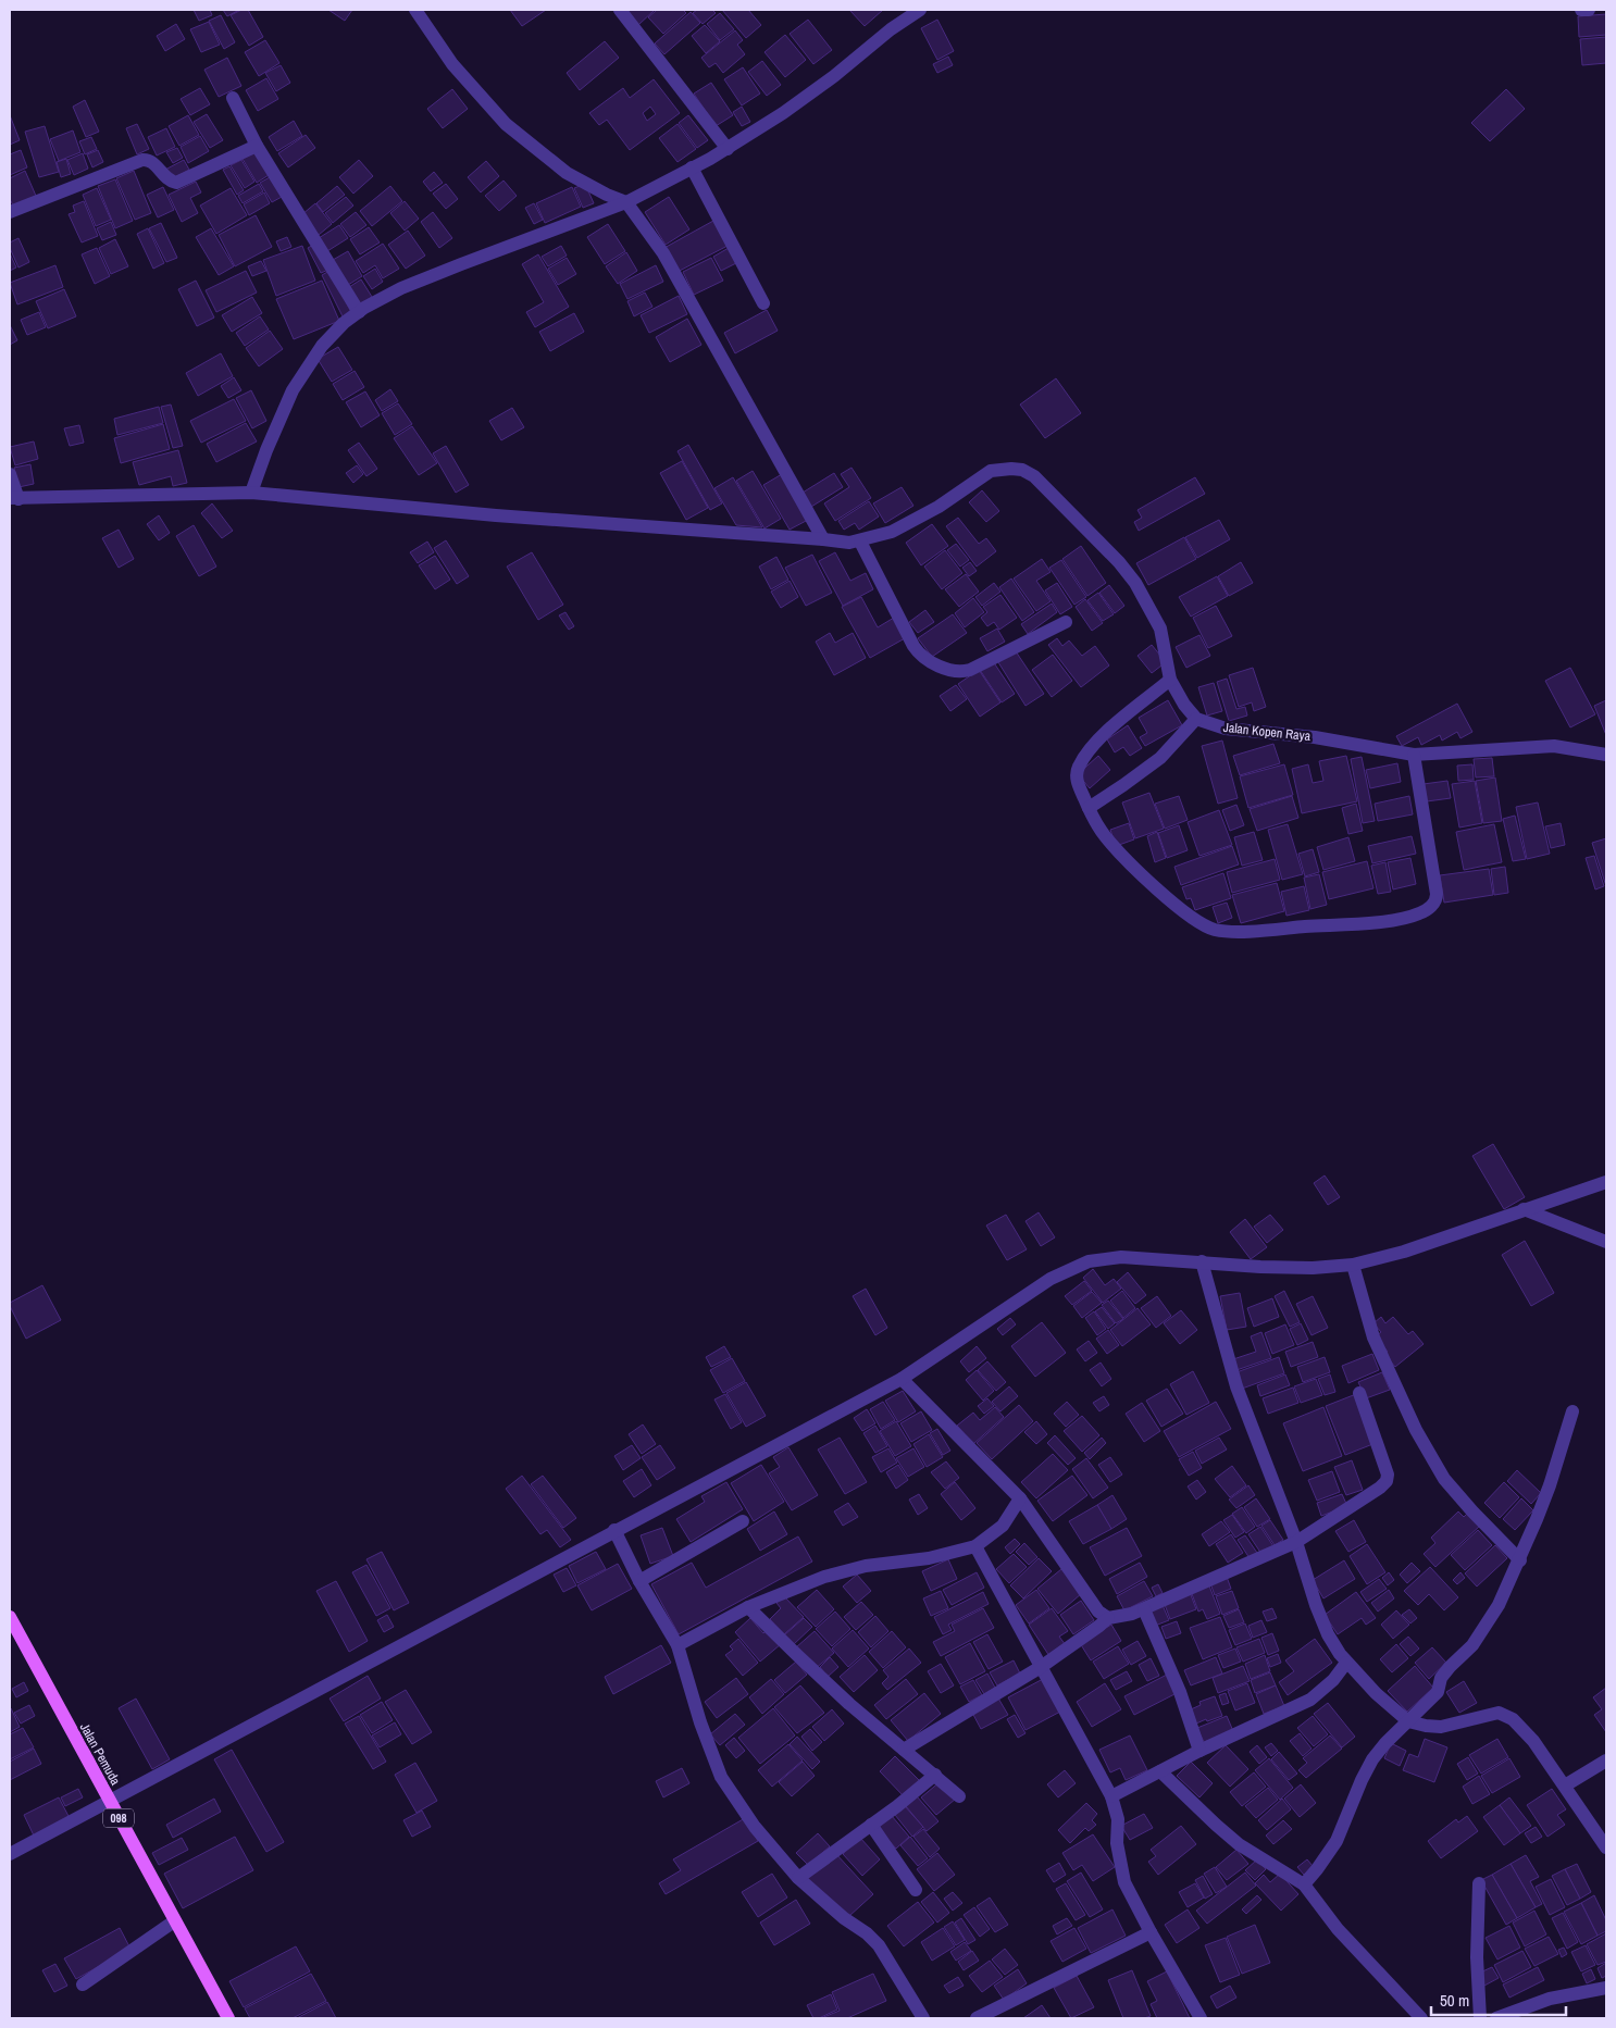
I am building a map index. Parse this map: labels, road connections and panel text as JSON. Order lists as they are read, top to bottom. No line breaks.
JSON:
{"streets":{"main road":["Jalan Pemuda","098"],"street":["Jalan Kopen Raya"]},"scale_bar":"50 m"}
